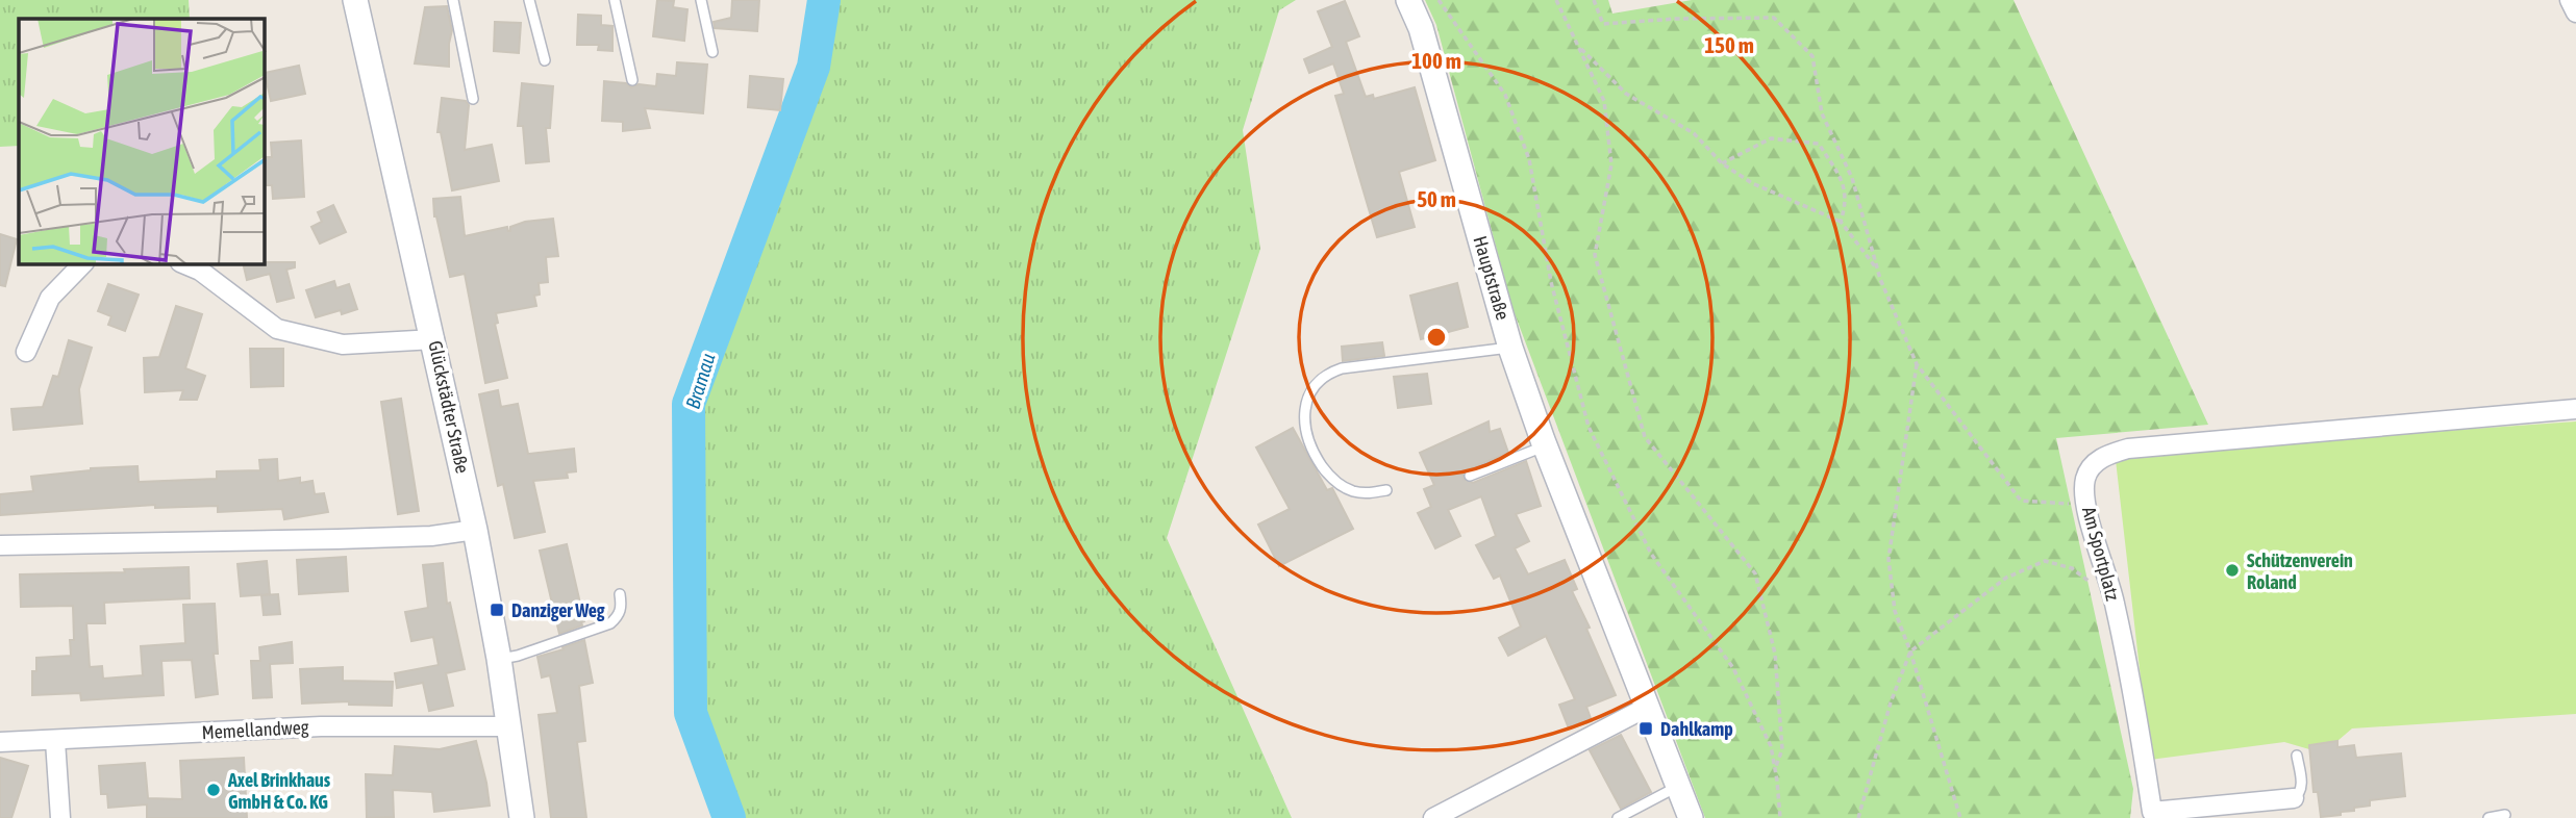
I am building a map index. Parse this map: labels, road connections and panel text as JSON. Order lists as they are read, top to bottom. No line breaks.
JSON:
{"streets":{"street":["Hauptstraße","Glückstädter Straße","Am Sportplatz","Memellandweg"]},"crossings":[["Glückstädter Straße","Memellandweg"]],"water":["Bramau"],"places":{"other":["Schützenverein Roland","Axel Brinkhaus GmbH & Co. KG"],"transit":["Danziger Weg","Dahlkamp"]},"rings":["150 m","100 m","50 m"]}
